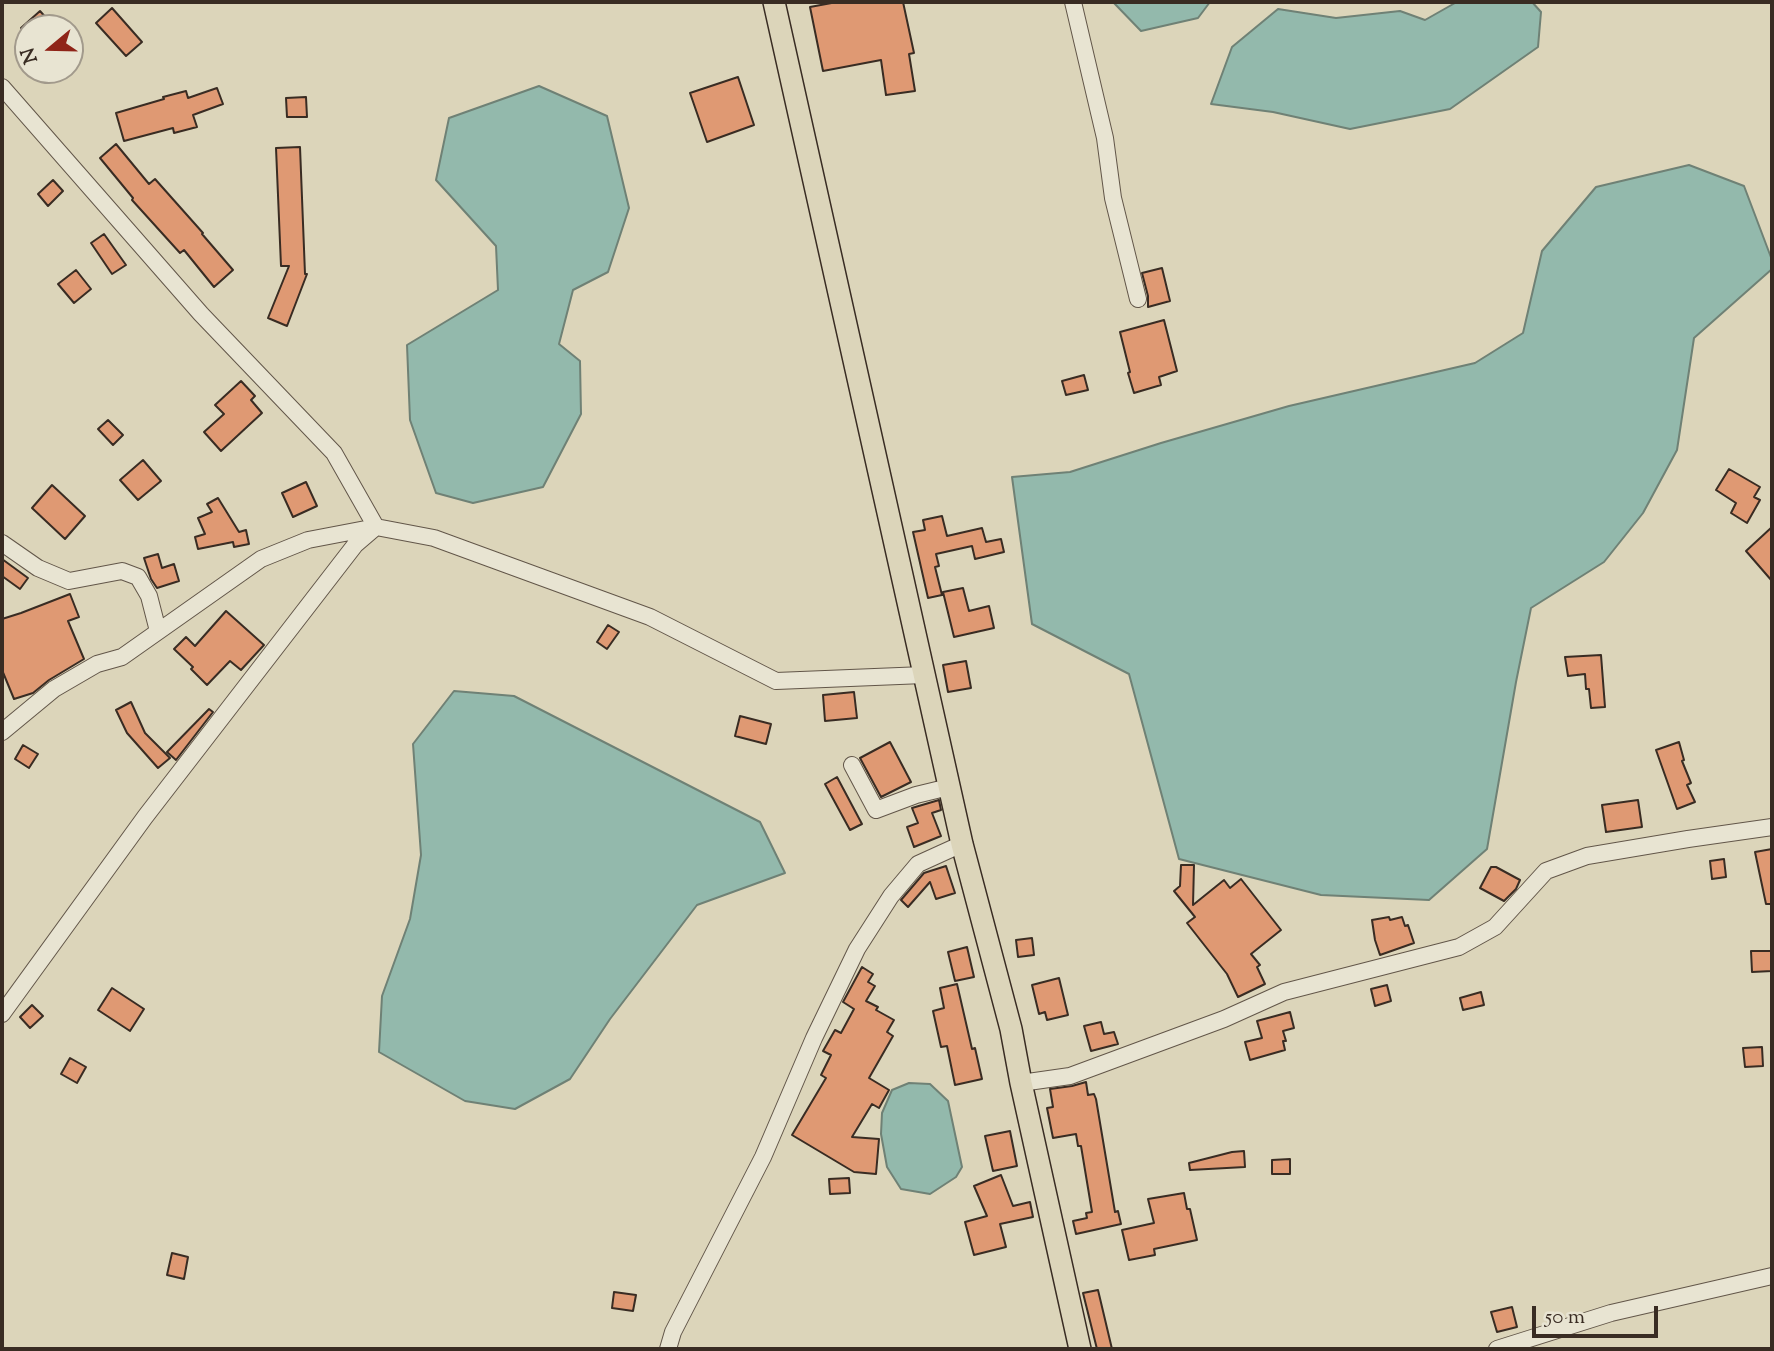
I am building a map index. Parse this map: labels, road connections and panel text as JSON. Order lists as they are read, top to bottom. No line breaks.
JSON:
{"scale_bar":"50 m","north":"left"}
